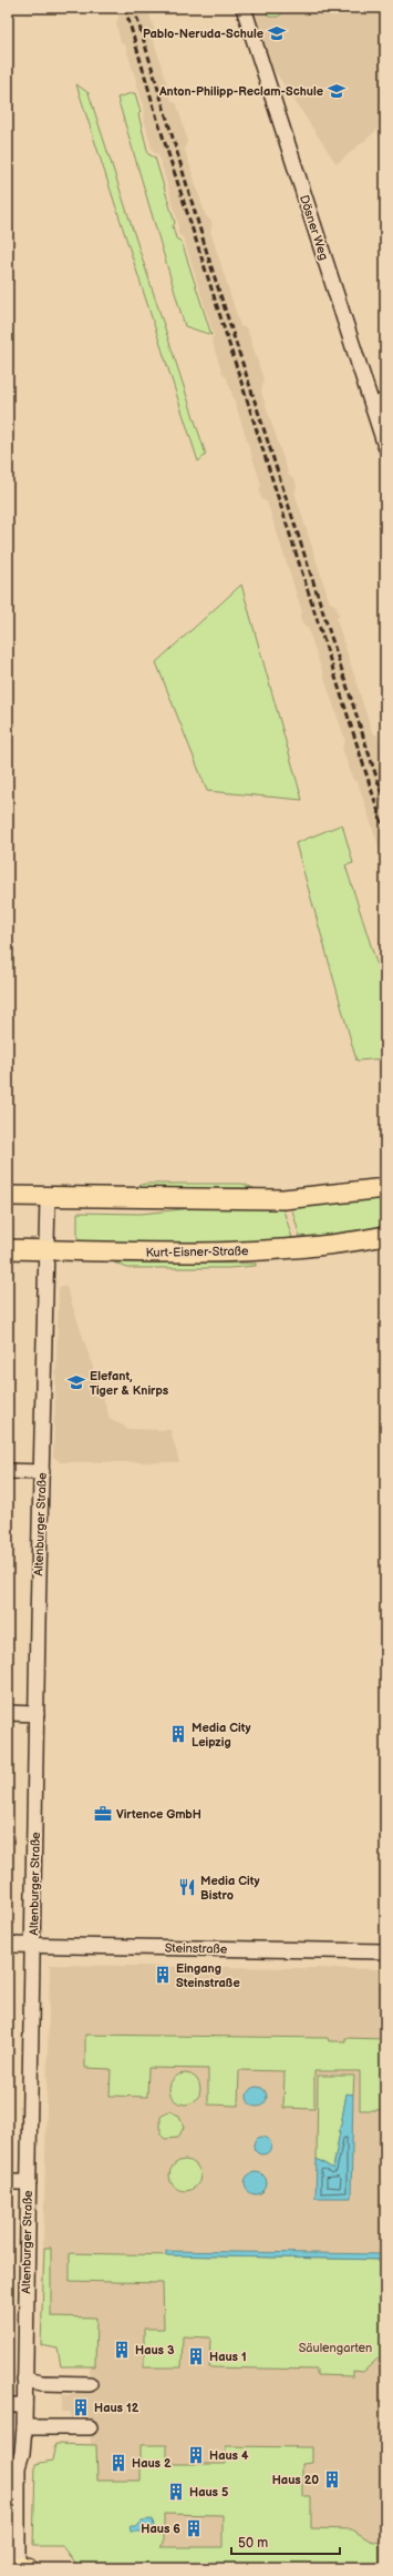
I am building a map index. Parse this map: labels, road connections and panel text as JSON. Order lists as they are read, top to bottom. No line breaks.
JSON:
{"streets":{"main road":["Kurt-Eisner-Straße"],"street":["Dösner Weg","Altenburger Straße","Steinstraße"]},"crossings":[["Kurt-Eisner-Straße","Altenburger Straße"],["Altenburger Straße","Steinstraße"]],"parks":["Säulengarten"],"places":{"school or university":["Pablo-Neruda-Schule","Anton-Philipp-Reclam-Schule","Elefant, Tiger & Knirps"],"building":["Media City Leipzig","Eingang Steinstraße","Haus 3","Haus 1","Haus 12","Haus 4","Haus 2","Haus 20","Haus 5","Haus 6"],"office":["Virtence GmbH"],"restaurant":["Media City Bistro"]},"scale_bar":"50 m"}
